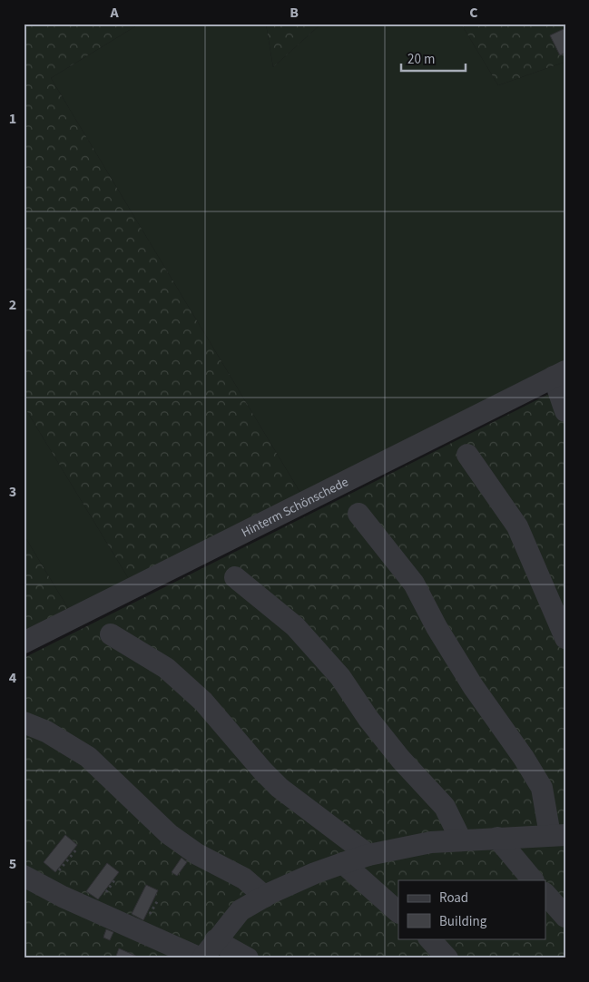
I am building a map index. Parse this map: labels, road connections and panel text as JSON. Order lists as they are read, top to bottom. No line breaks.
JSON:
{"streets":{"street":["Hinterm Schönschede"]},"legend":["Road","Building"],"scale_bar":"20 m","grid":{"columns":["A","B","C"],"rows":["1","2","3","4","5"]}}
